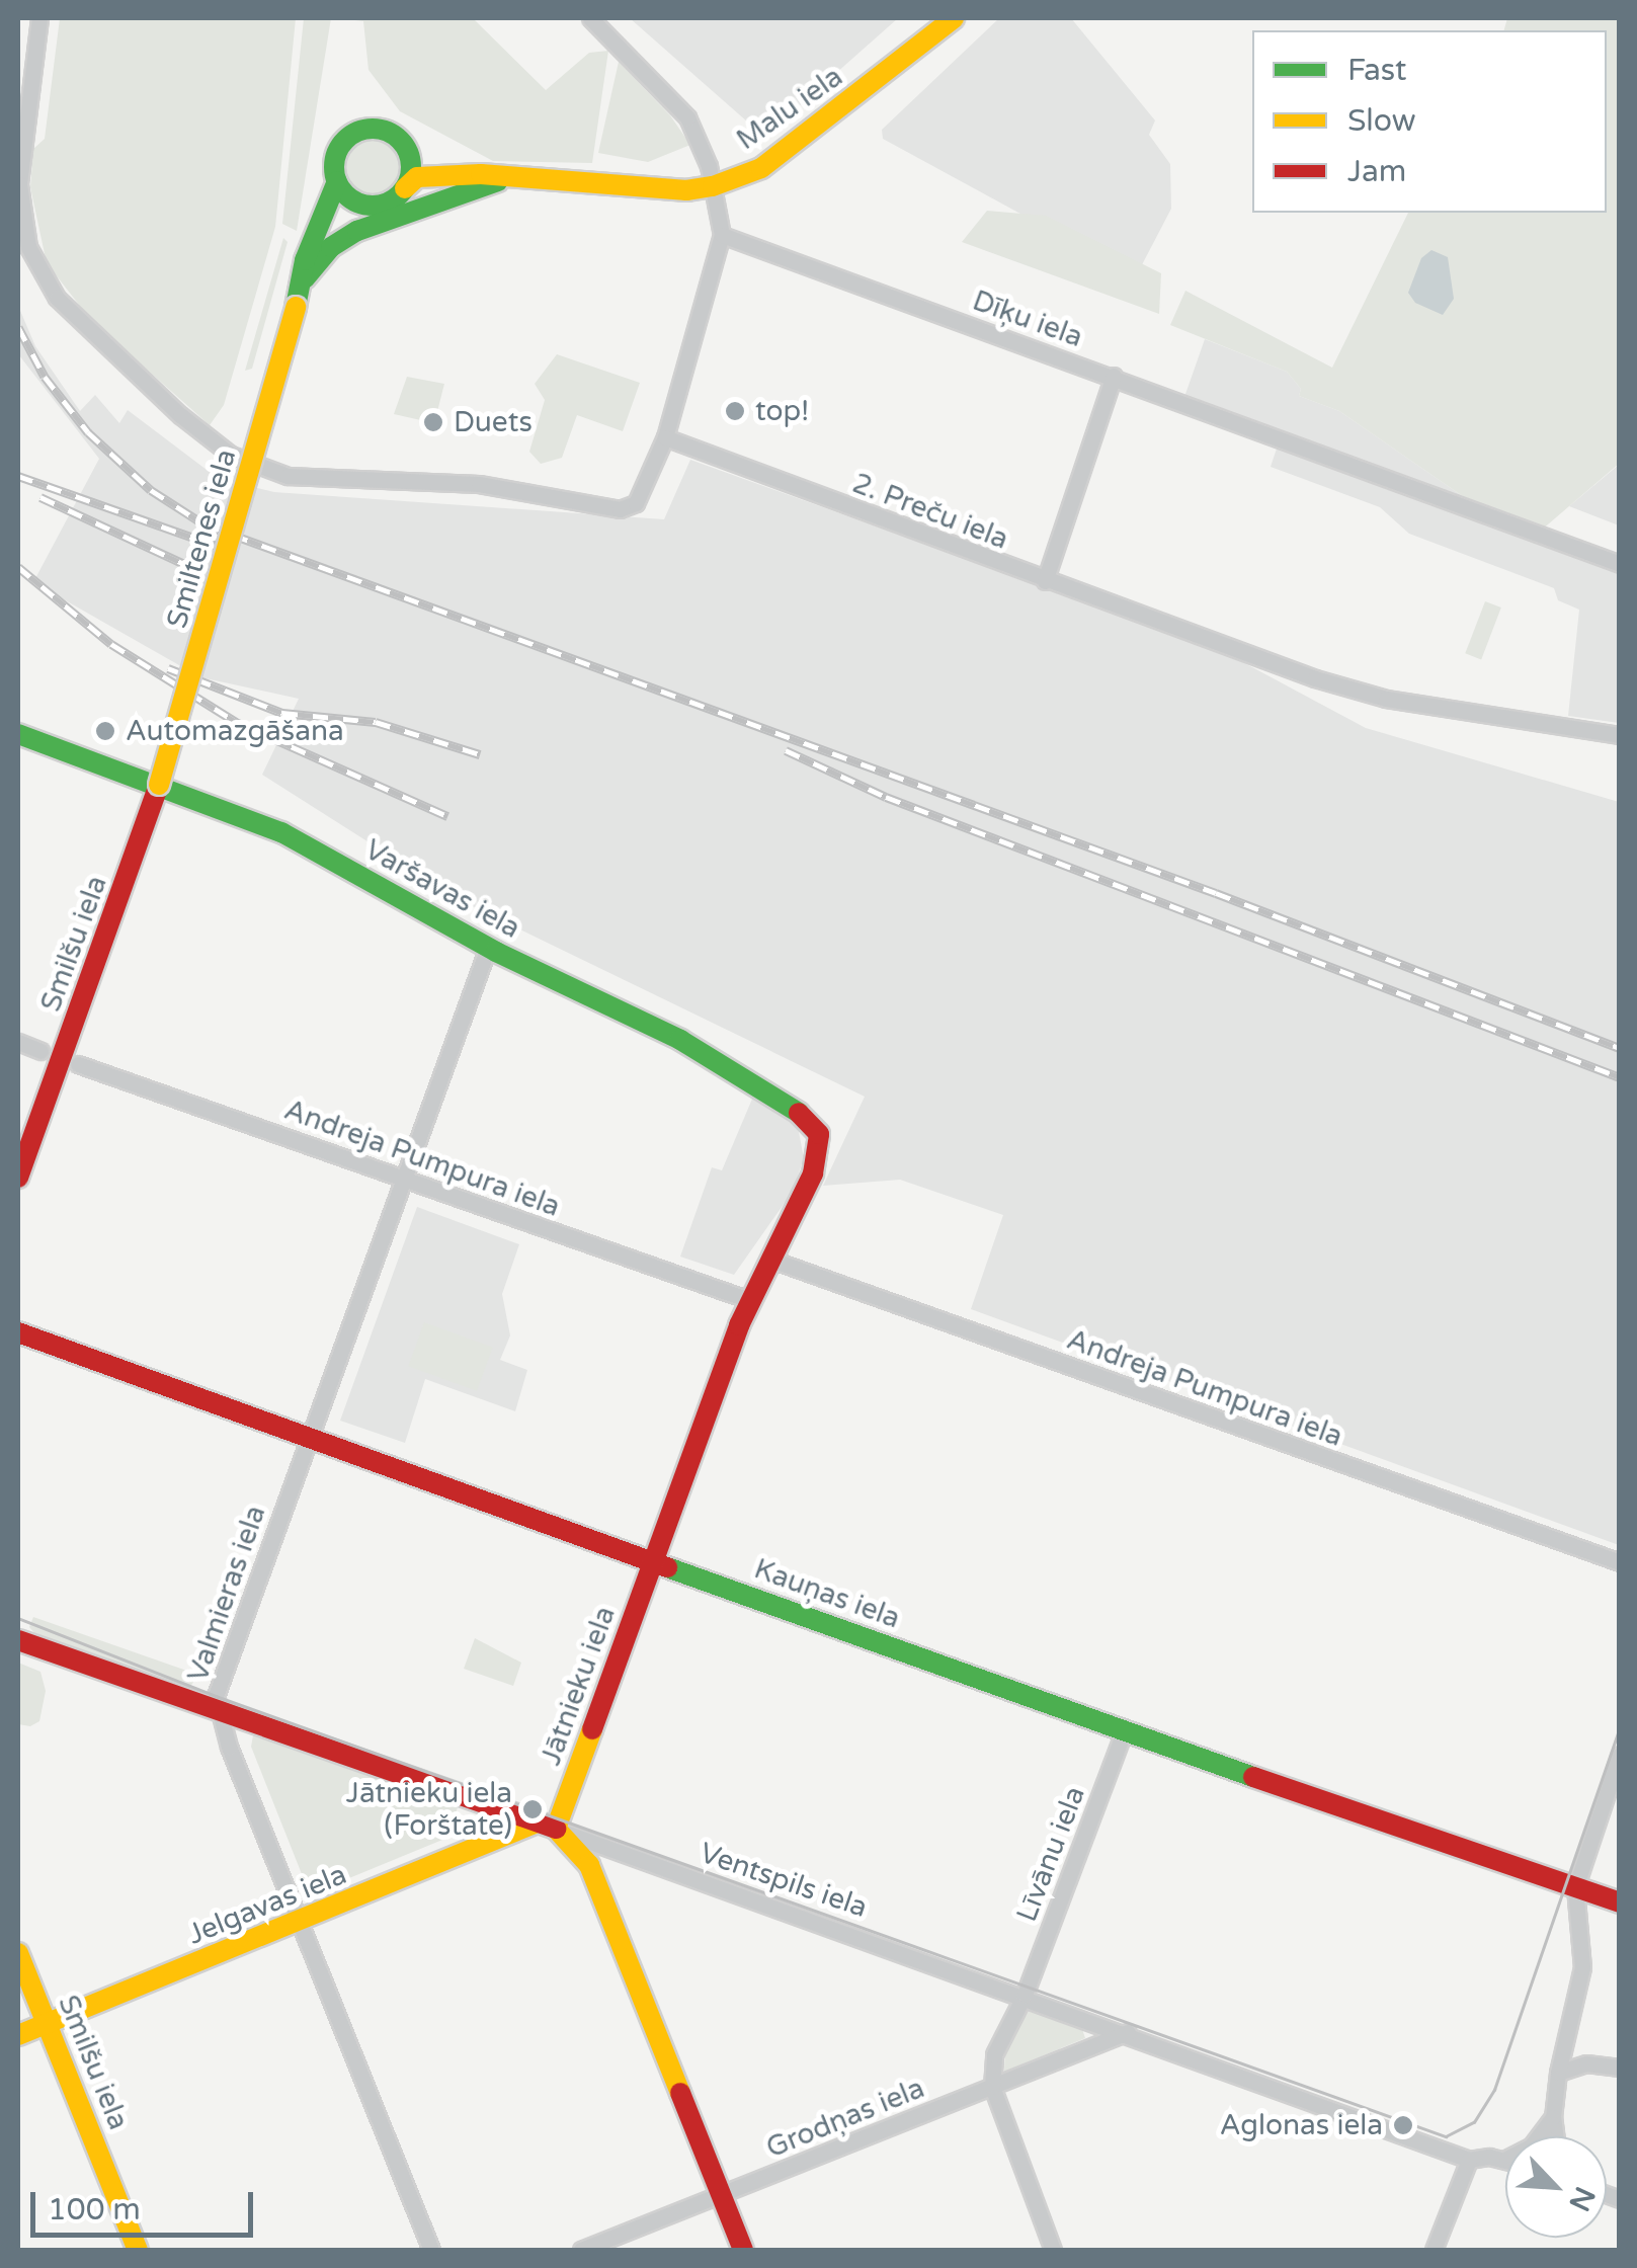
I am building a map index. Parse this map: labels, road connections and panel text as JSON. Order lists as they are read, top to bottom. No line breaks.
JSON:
{"streets":{"street":["Malu iela","Dīķu iela","2. Preču iela","Smiltenes iela","Varšavas iela","Smilšu iela","Andreja Pumpura iela","Valmieras iela","Kauņas iela","Jātnieku iela","Līvānu iela","Ventspils iela","Jelgavas iela","Grodņas iela"]},"crossings":[["Malu iela","Smiltenes iela"],["Smiltenes iela","Varšavas iela"],["Smiltenes iela","Smilšu iela"],["Varšavas iela","Smilšu iela"],["Varšavas iela","Valmieras iela"],["Varšavas iela","Jātnieku iela"],["Smilšu iela","Jelgavas iela"],["Andreja Pumpura iela","Valmieras iela"],["Andreja Pumpura iela","Jātnieku iela"],["Valmieras iela","Kauņas iela"],["Valmieras iela","Ventspils iela"],["Valmieras iela","Jelgavas iela"],["Kauņas iela","Jātnieku iela"],["Kauņas iela","Līvānu iela"],["Jātnieku iela","Ventspils iela"],["Jātnieku iela","Jelgavas iela"],["Līvānu iela","Ventspils iela"],["Līvānu iela","Grodņas iela"],["Ventspils iela","Jelgavas iela"],["Ventspils iela","Grodņas iela"]],"places":["top!","Duets","Automazgāšana","Jātnieku iela (Forštate)","Aglonas iela"],"legend":["Fast","Slow","Jam"],"scale_bar":"100 m","north":"bottom right"}
